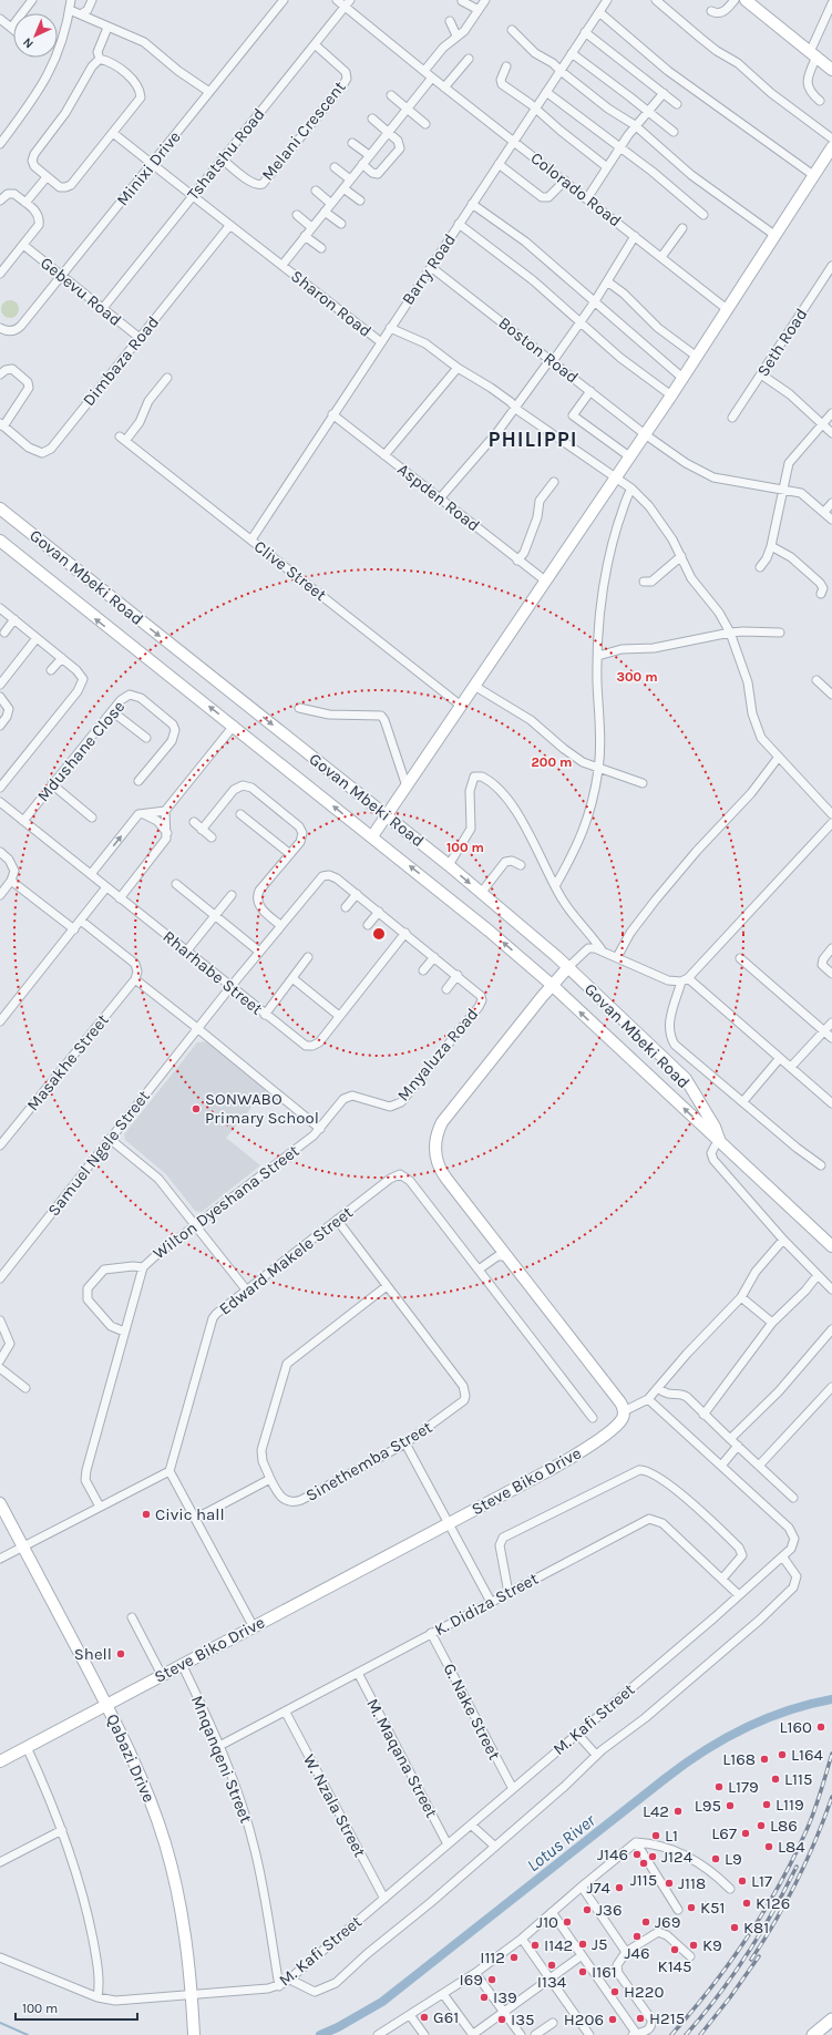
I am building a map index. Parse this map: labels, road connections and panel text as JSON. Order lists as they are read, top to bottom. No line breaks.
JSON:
{"streets":{"main road":["Govan Mbeki Road","Steve Biko Drive","Qabazi Drive"],"street":["Melani Crescent","Tshatshu Road","Minixi Drive","Colorado Road","Barry Road","Gebevu Road","Sharon Road","Seth Road","Boston Road","Dimbaza Road","Aspden Road","Clive Street","Mdushane Close","Rharhabe Street","Mnyaluza Road","Masakhe Street","Samuel Ngele Street","Wilton Dyeshana Street","Edward Makele Street","Sinethemba Street","K. Didiza Street","G. Nake Street","M. Kafi Street","M. Maqana Street","Mnqanqeni Street","W. Nzala Street"]},"crossings":[["Melani Crescent","Tshatshu Road"],["Tshatshu Road","Colorado Road"],["Tshatshu Road","Gebevu Road"],["Tshatshu Road","Sharon Road"],["Minixi Drive","Gebevu Road"],["Minixi Drive","Sharon Road"],["Colorado Road","Barry Road"],["Barry Road","Sharon Road"],["Barry Road","Boston Road"],["Barry Road","Aspden Road"],["Barry Road","Clive Street"],["Gebevu Road","Dimbaza Road"],["Sharon Road","Dimbaza Road"],["Mdushane Close","Rharhabe Street"],["Rharhabe Street","Mnyaluza Road"],["Mnyaluza Road","Samuel Ngele Street"],["Mnyaluza Road","Wilton Dyeshana Street"],["Edward Makele Street","Sinethemba Street"],["Steve Biko Drive","Qabazi Drive"],["Steve Biko Drive","Mnqanqeni Street"],["K. Didiza Street","G. Nake Street"],["K. Didiza Street","M. Kafi Street"],["K. Didiza Street","M. Maqana Street"],["K. Didiza Street","Mnqanqeni Street"],["K. Didiza Street","W. Nzala Street"],["G. Nake Street","M. Kafi Street"],["M. Kafi Street","Qabazi Drive"],["M. Kafi Street","M. Maqana Street"],["M. Kafi Street","Mnqanqeni Street"],["M. Kafi Street","W. Nzala Street"]],"districts":["PHILIPPI"],"water":["Lotus River"],"places":["SONWABO Primary School","Civic hall","Shell","L160","L164","L168","L115","L179","L119","L95","L42","L86","L67","L1","L84","J146","J124","L9","J115","L17","J118","J74","K126","K51","J36","J10","J69","K81","J46","J5","I142","K9","K145","I112","I134","I161","I69","H220","I39","G61","H215","I35","H206"],"scale_bar":"100 m","north":"bottom left","rings":["300 m","200 m","100 m"]}
